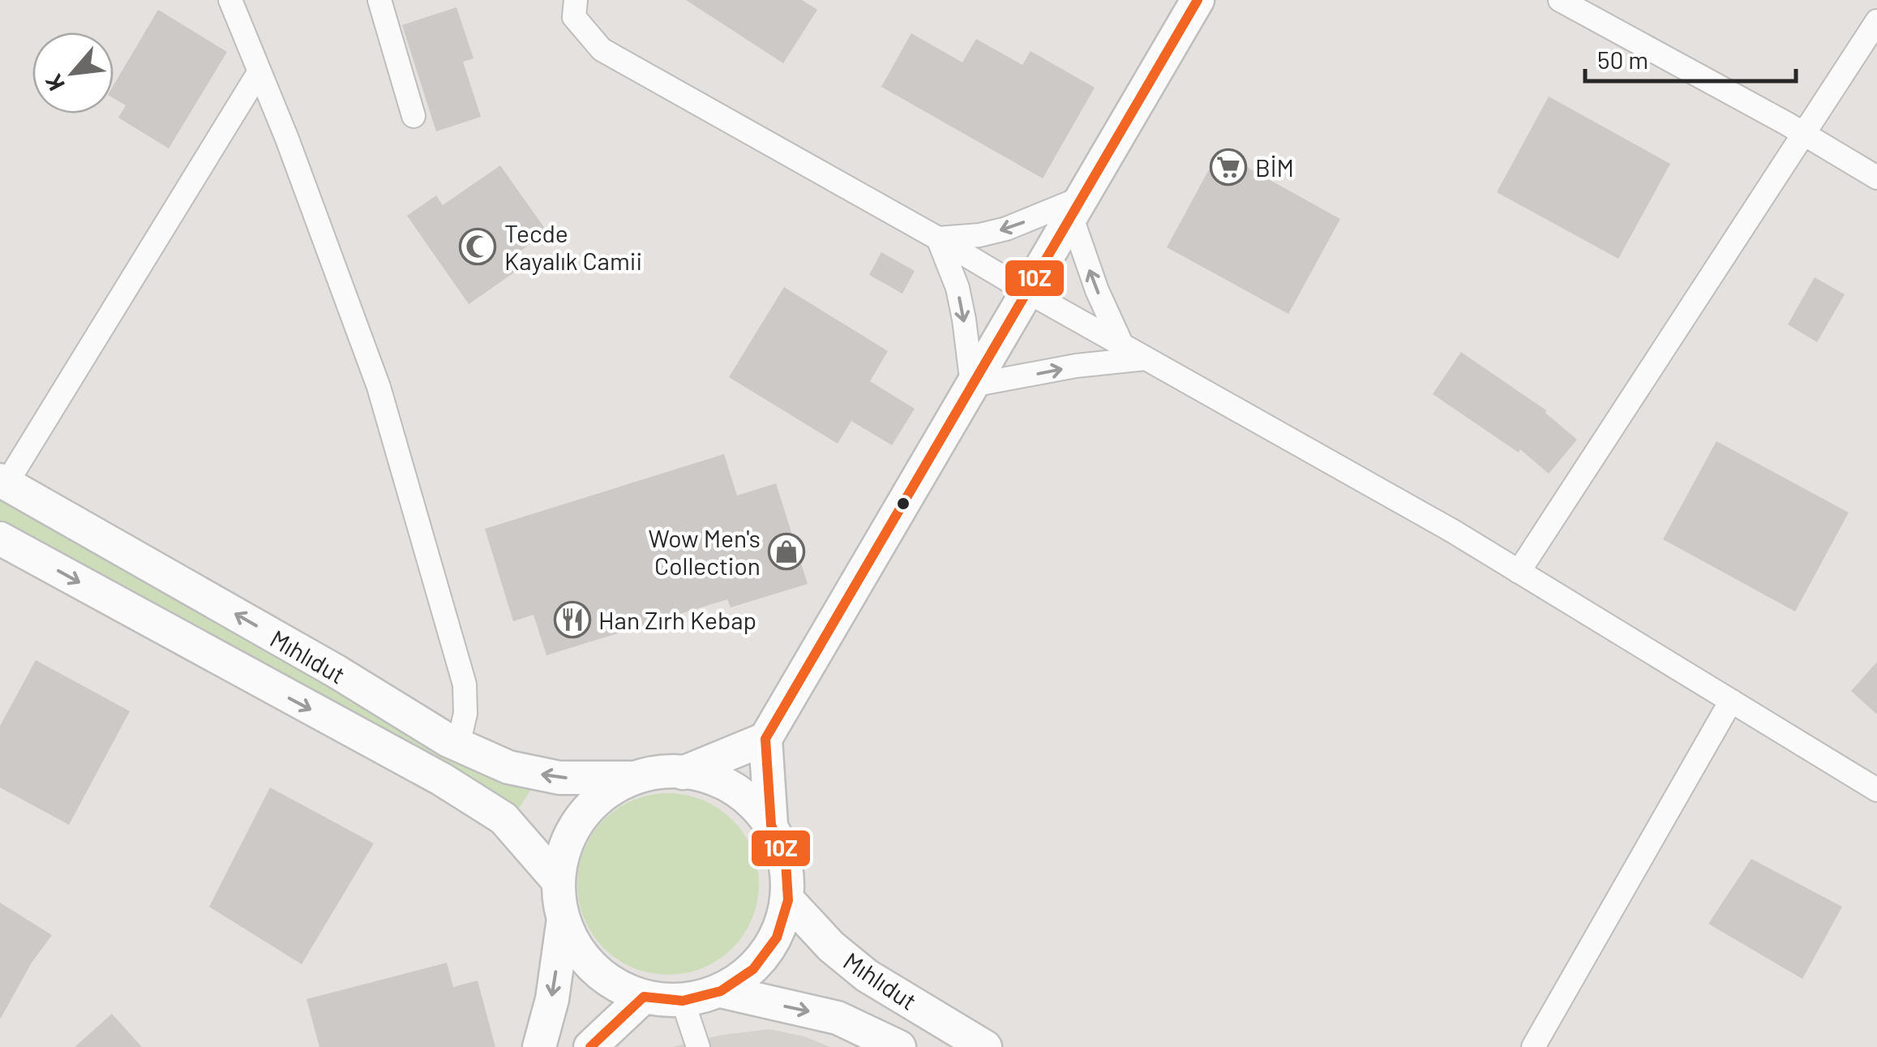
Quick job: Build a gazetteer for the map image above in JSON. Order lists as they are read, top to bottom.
{
  "streets": {
    "main road": ["Mıhlıdut"]
  },
  "places": {
    "supermarket": ["BİM"],
    "mosque": ["Tecde Kayalık Camii"],
    "shop": ["Wow Men's Collection"],
    "restaurant": ["Han Zırh Kebap"]
  },
  "lines": ["transit line 10Z"],
  "scale_bar": "50 m",
  "north": "bottom left"
}
